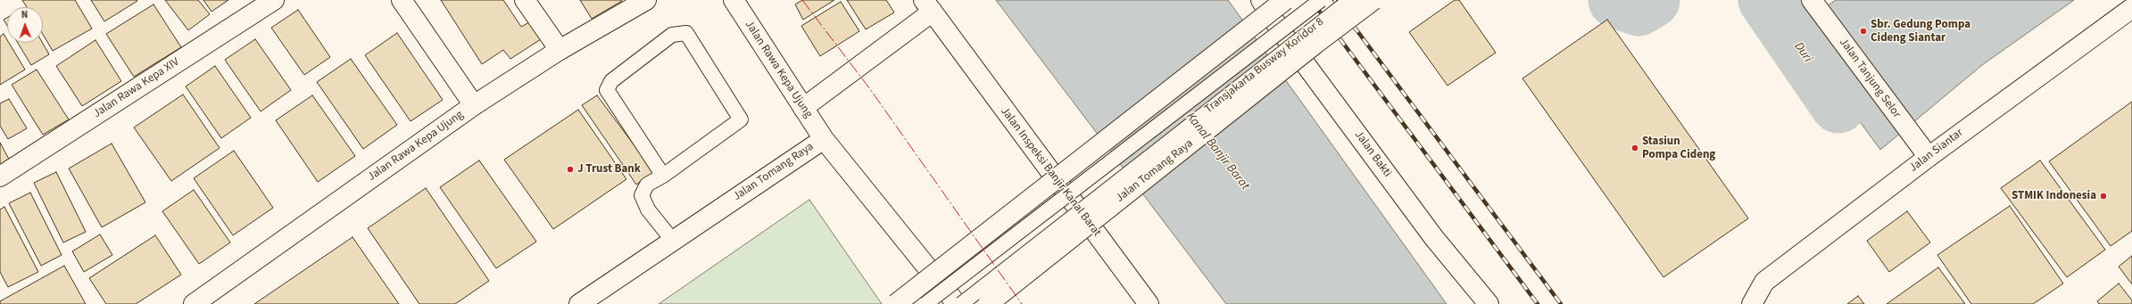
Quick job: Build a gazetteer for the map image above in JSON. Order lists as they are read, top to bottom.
{
  "streets": {
    "street": [
      "Jalan Rawa Kepa Ujung",
      "Jalan Tanjung Selor",
      "Jalan Rawa Kepa XIV",
      "Jalan Siantar",
      "Jalan Bakti",
      "Jalan Tomang Raya",
      "Jalan Inspeksi Banjir Kanal Barat"
    ],
    "lane": ["Transjakarta Busway Koridor 8"]
  },
  "crossings": [
    ["Jalan Rawa Kepa Ujung", "Jalan Tomang Raya"],
    ["Jalan Tanjung Selor", "Jalan Siantar"]
  ],
  "water": ["Duri", "Kanal Banjir Barat"],
  "places": [
    "Sbr. Gedung Pompa Cideng Siantar",
    "Stasiun Pompa Cideng",
    "J Trust Bank",
    "STMIK Indonesia"
  ],
  "north": "top"
}
